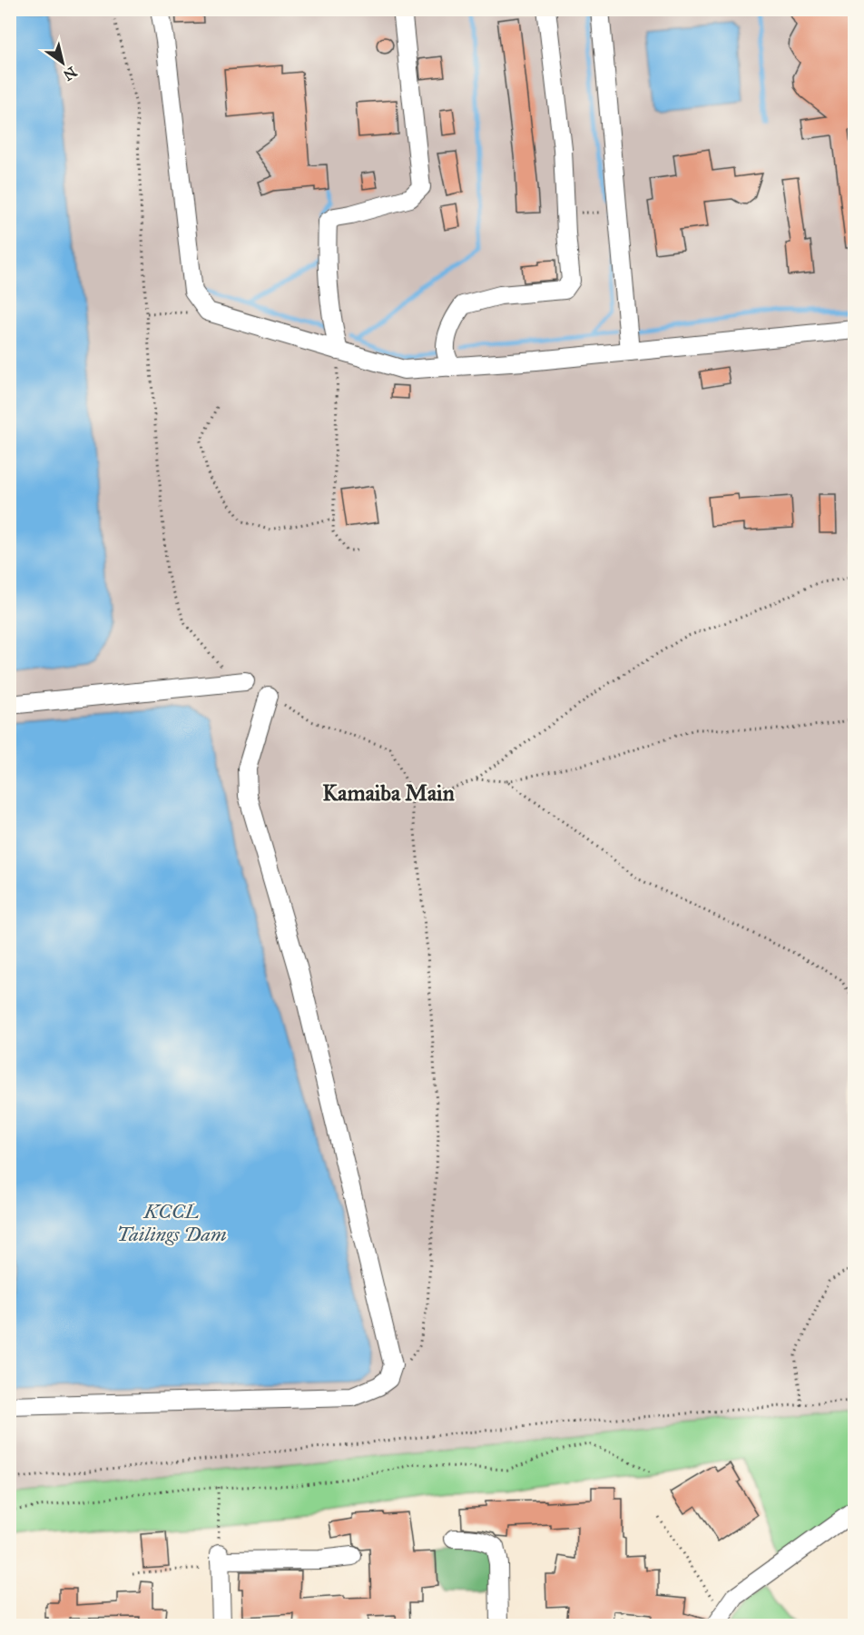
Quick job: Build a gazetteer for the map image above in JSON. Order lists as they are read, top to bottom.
{
  "districts": ["Kamaiba Main"],
  "water": ["KCCL Tailings Dam"],
  "north": "bottom right"
}
